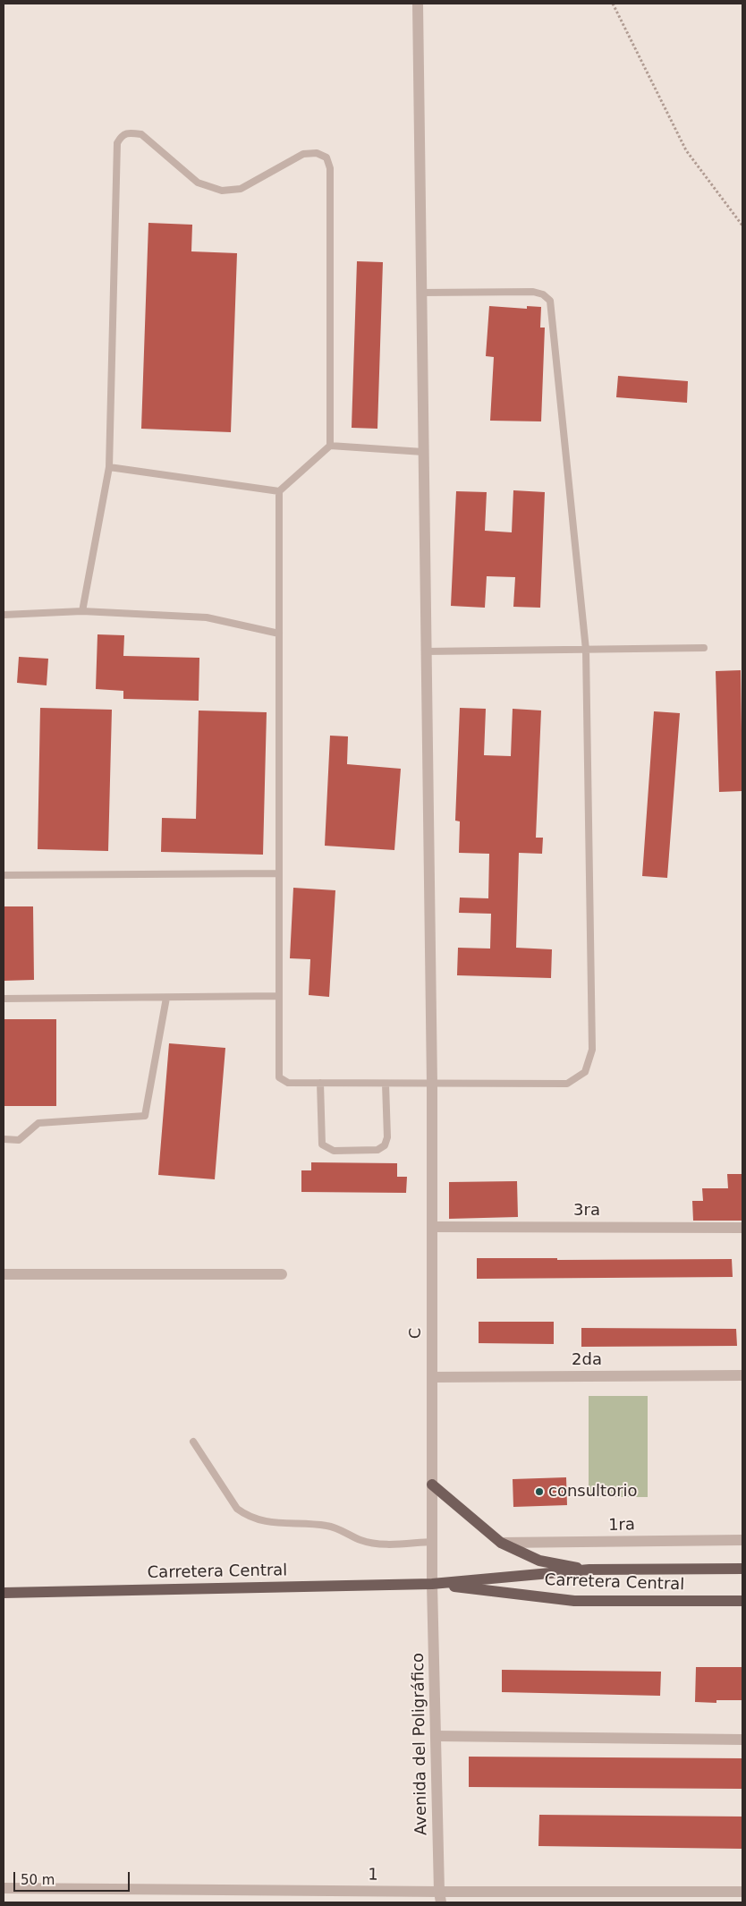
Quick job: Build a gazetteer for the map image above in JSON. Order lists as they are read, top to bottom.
{
  "streets": {
    "main road": ["Carretera Central"],
    "street": [
      "3ra",
      "C",
      "2da",
      "1ra",
      "Avenida del Poligráfico",
      "1"
    ]
  },
  "crossings": [
    ["3ra", "C"],
    ["C", "2da"],
    ["C", "Carretera Central"],
    ["C", "Avenida del Poligráfico"],
    ["Carretera Central", "Avenida del Poligráfico"],
    ["Avenida del Poligráfico", "1"]
  ],
  "places": ["consultorio"],
  "scale_bar": "50 m"
}
